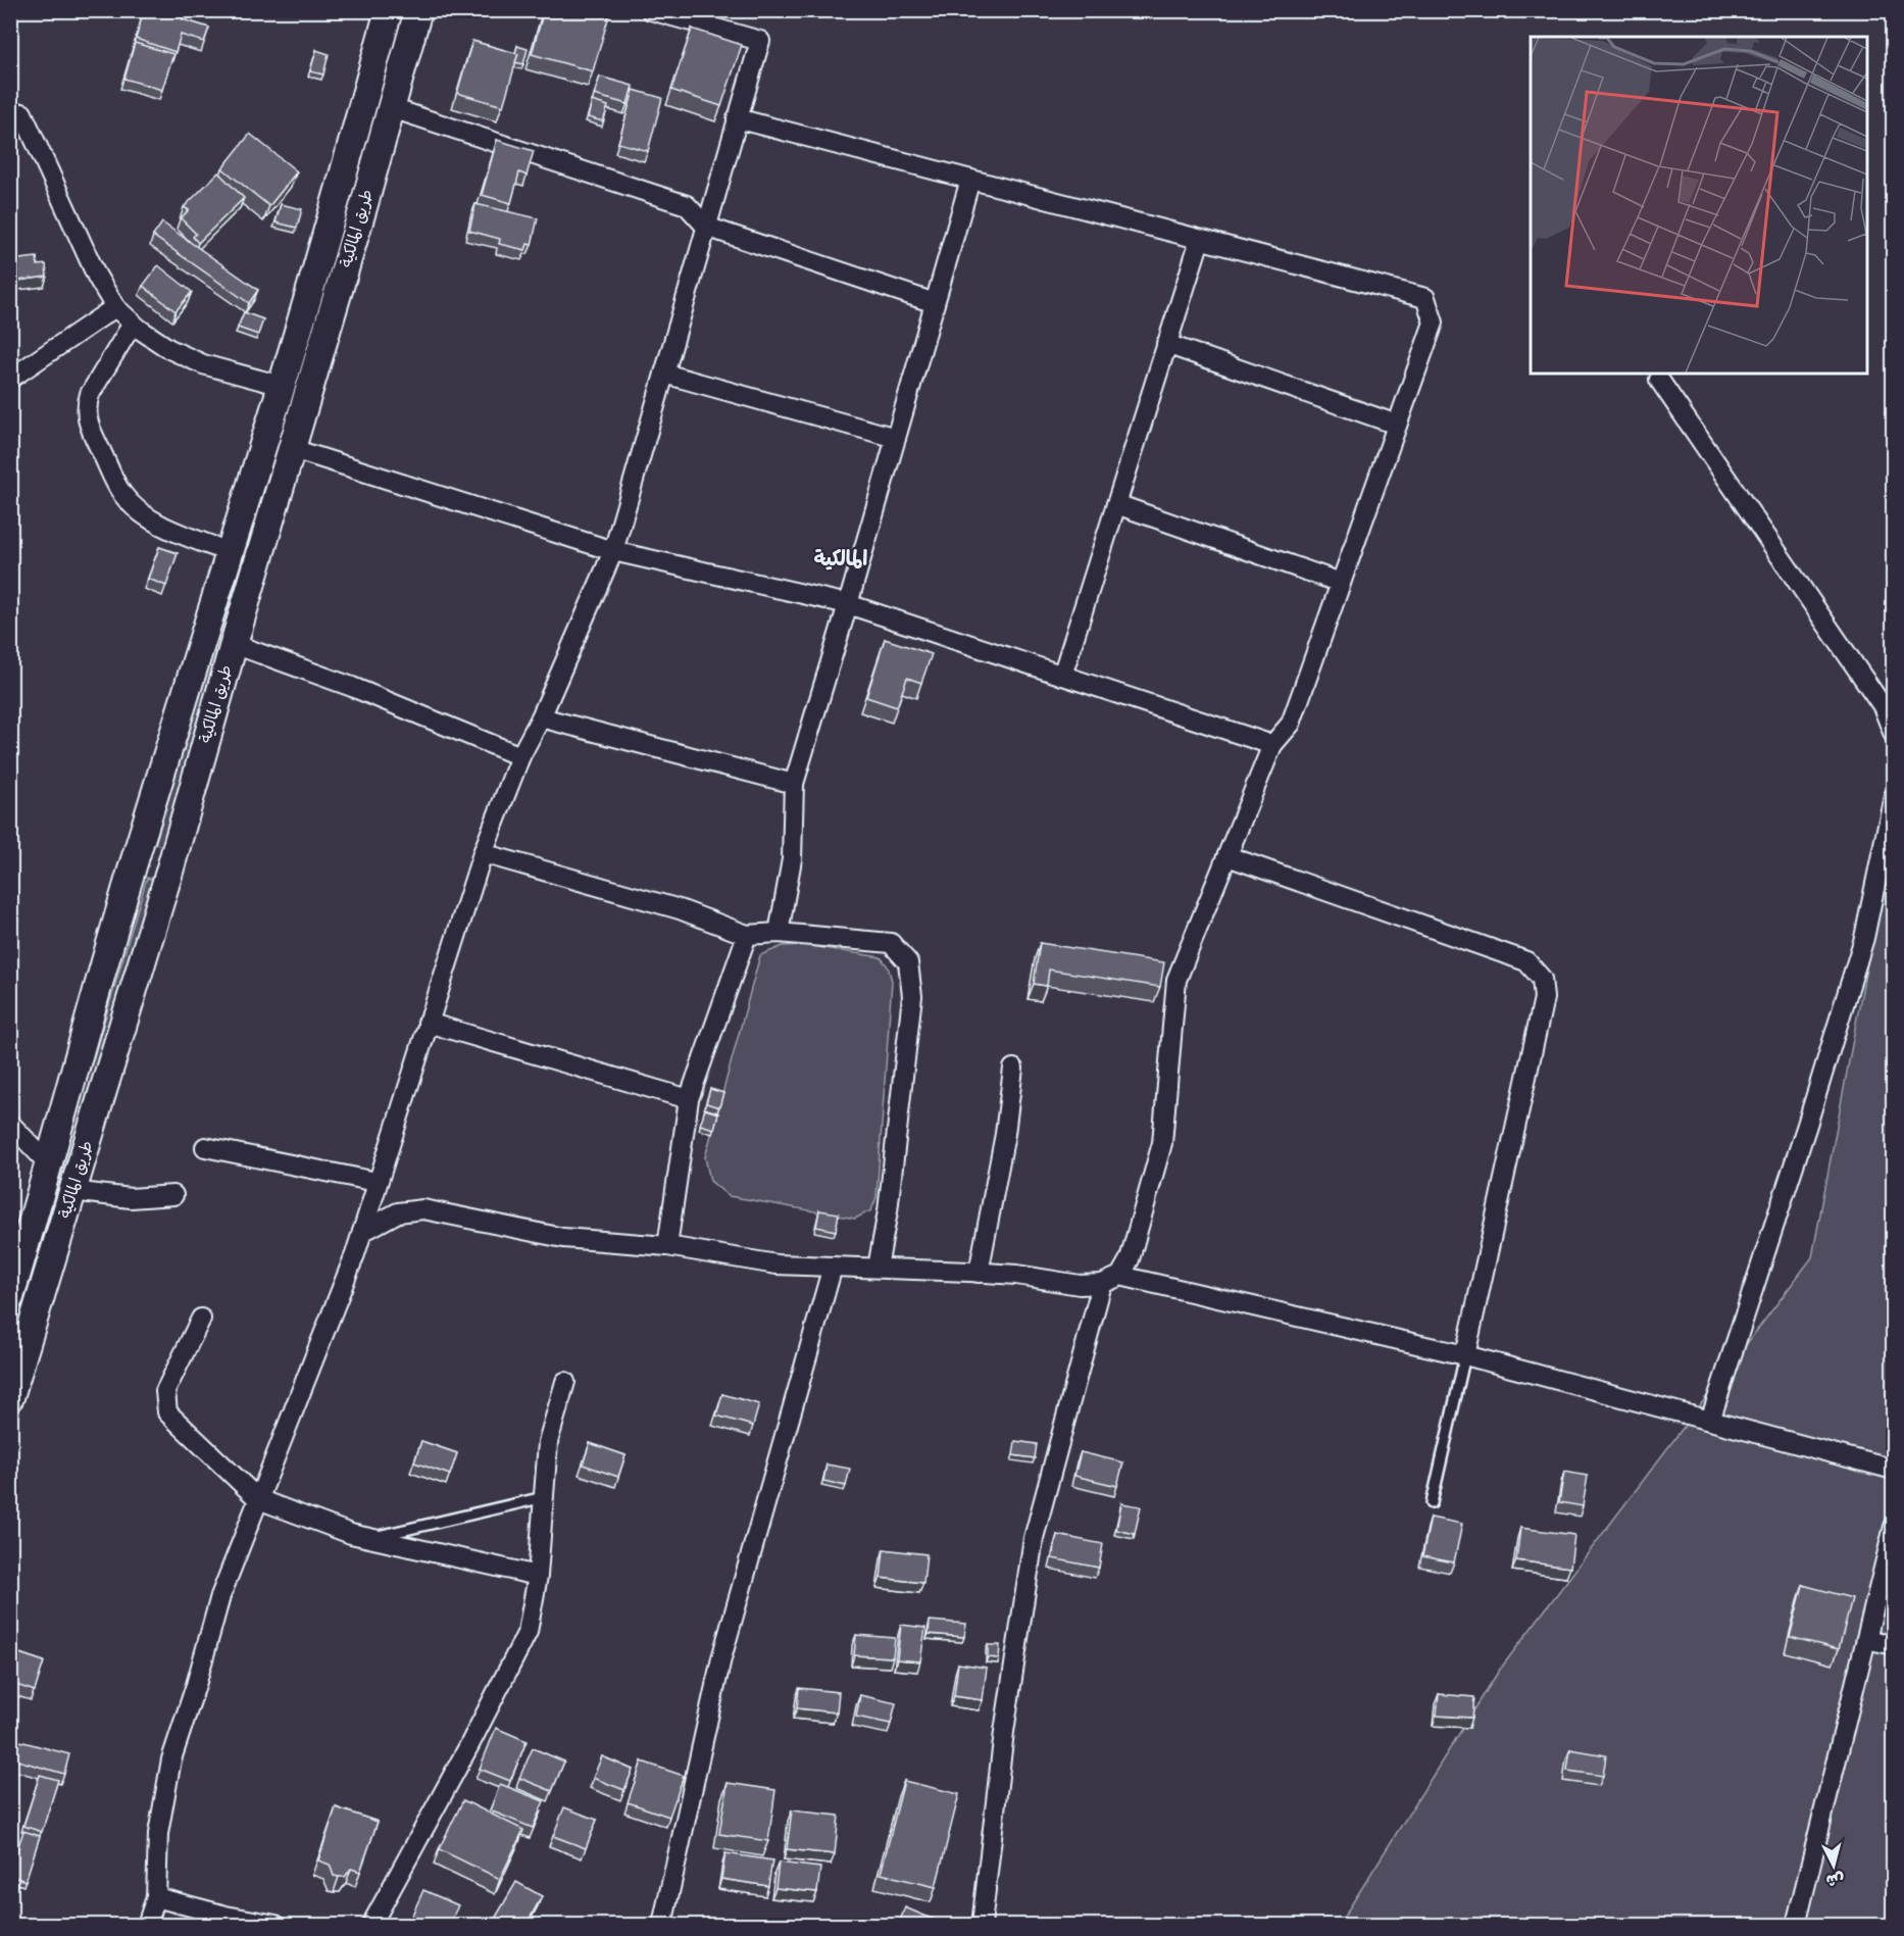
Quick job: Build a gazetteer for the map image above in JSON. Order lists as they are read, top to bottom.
{
  "streets": {
    "main road": ["طريق المالكية"]
  },
  "districts": ["المالكية"],
  "north": "bottom"
}
